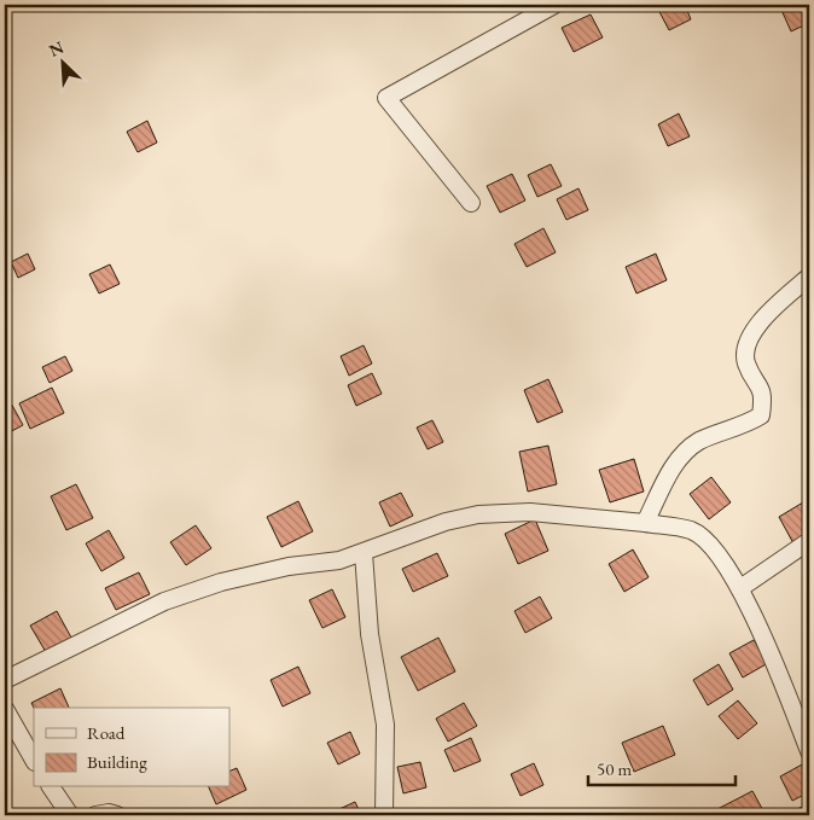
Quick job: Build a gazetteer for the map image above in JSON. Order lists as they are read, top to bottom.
{
  "legend": ["Road", "Building"],
  "scale_bar": "50 m",
  "north": "top left"
}
